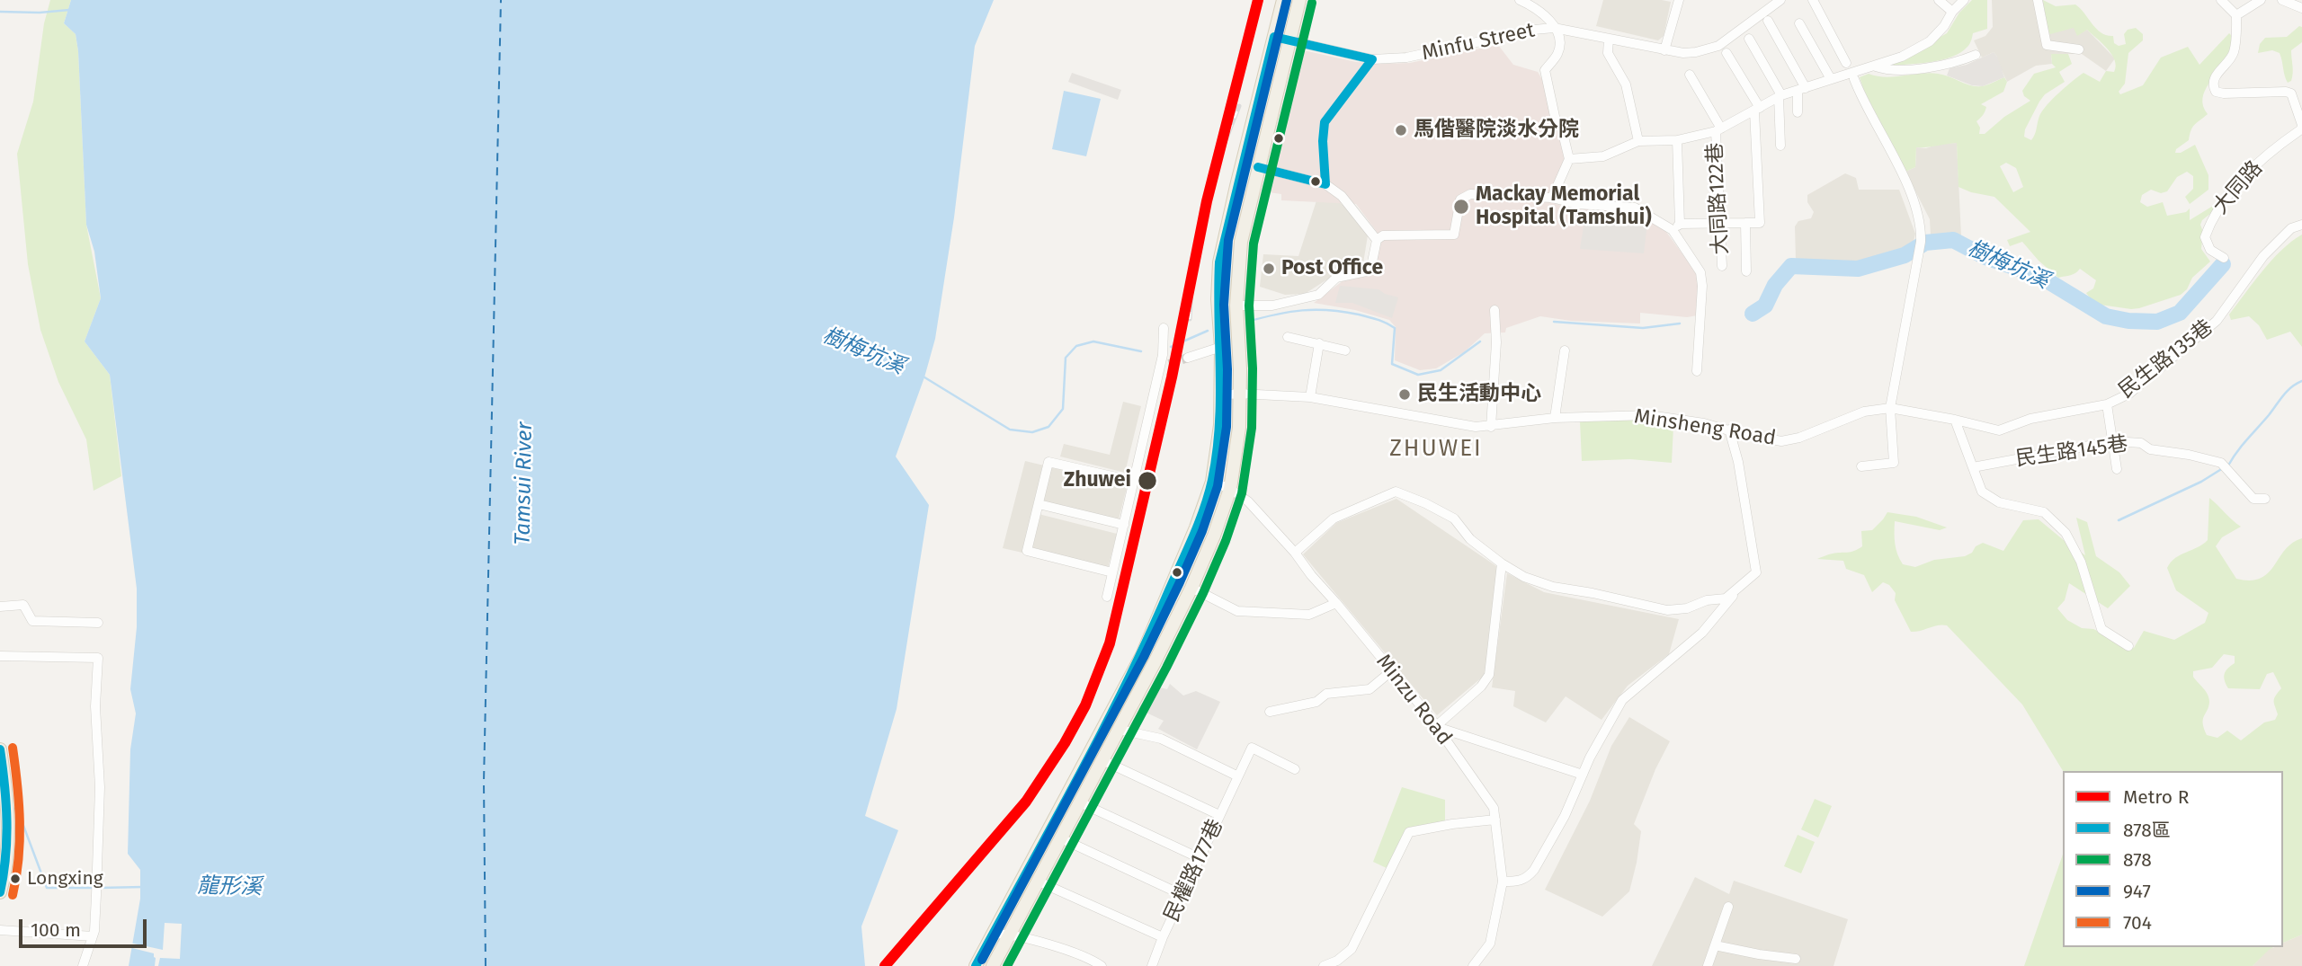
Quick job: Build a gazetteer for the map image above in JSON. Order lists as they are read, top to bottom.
{
  "streets": {
    "street": [
      "Minfu Street",
      "大同路",
      "大同路122巷",
      "民生路135巷",
      "Minsheng Road",
      "民生路145巷",
      "Minzu Road",
      "民權路177巷"
    ]
  },
  "crossings": [
    ["民生路135巷", "Minsheng Road"]
  ],
  "districts": ["ZHUWEI"],
  "water": ["樹梅坑溪", "Tamsui River", "龍形溪"],
  "places": [
    "馬偕醫院淡水分院",
    "Mackay Memorial Hospital (Tamshui)",
    "Post Office",
    "民生活動中心",
    "Zhuwei",
    "Longxing"
  ],
  "lines": [
    "metro line R",
    "transit line 947",
    "transit line 878",
    "transit line 878區",
    "transit line 704"
  ],
  "legend": [
    "Metro R",
    "878區",
    "878",
    "947",
    "704"
  ],
  "scale_bar": "100 m"
}
